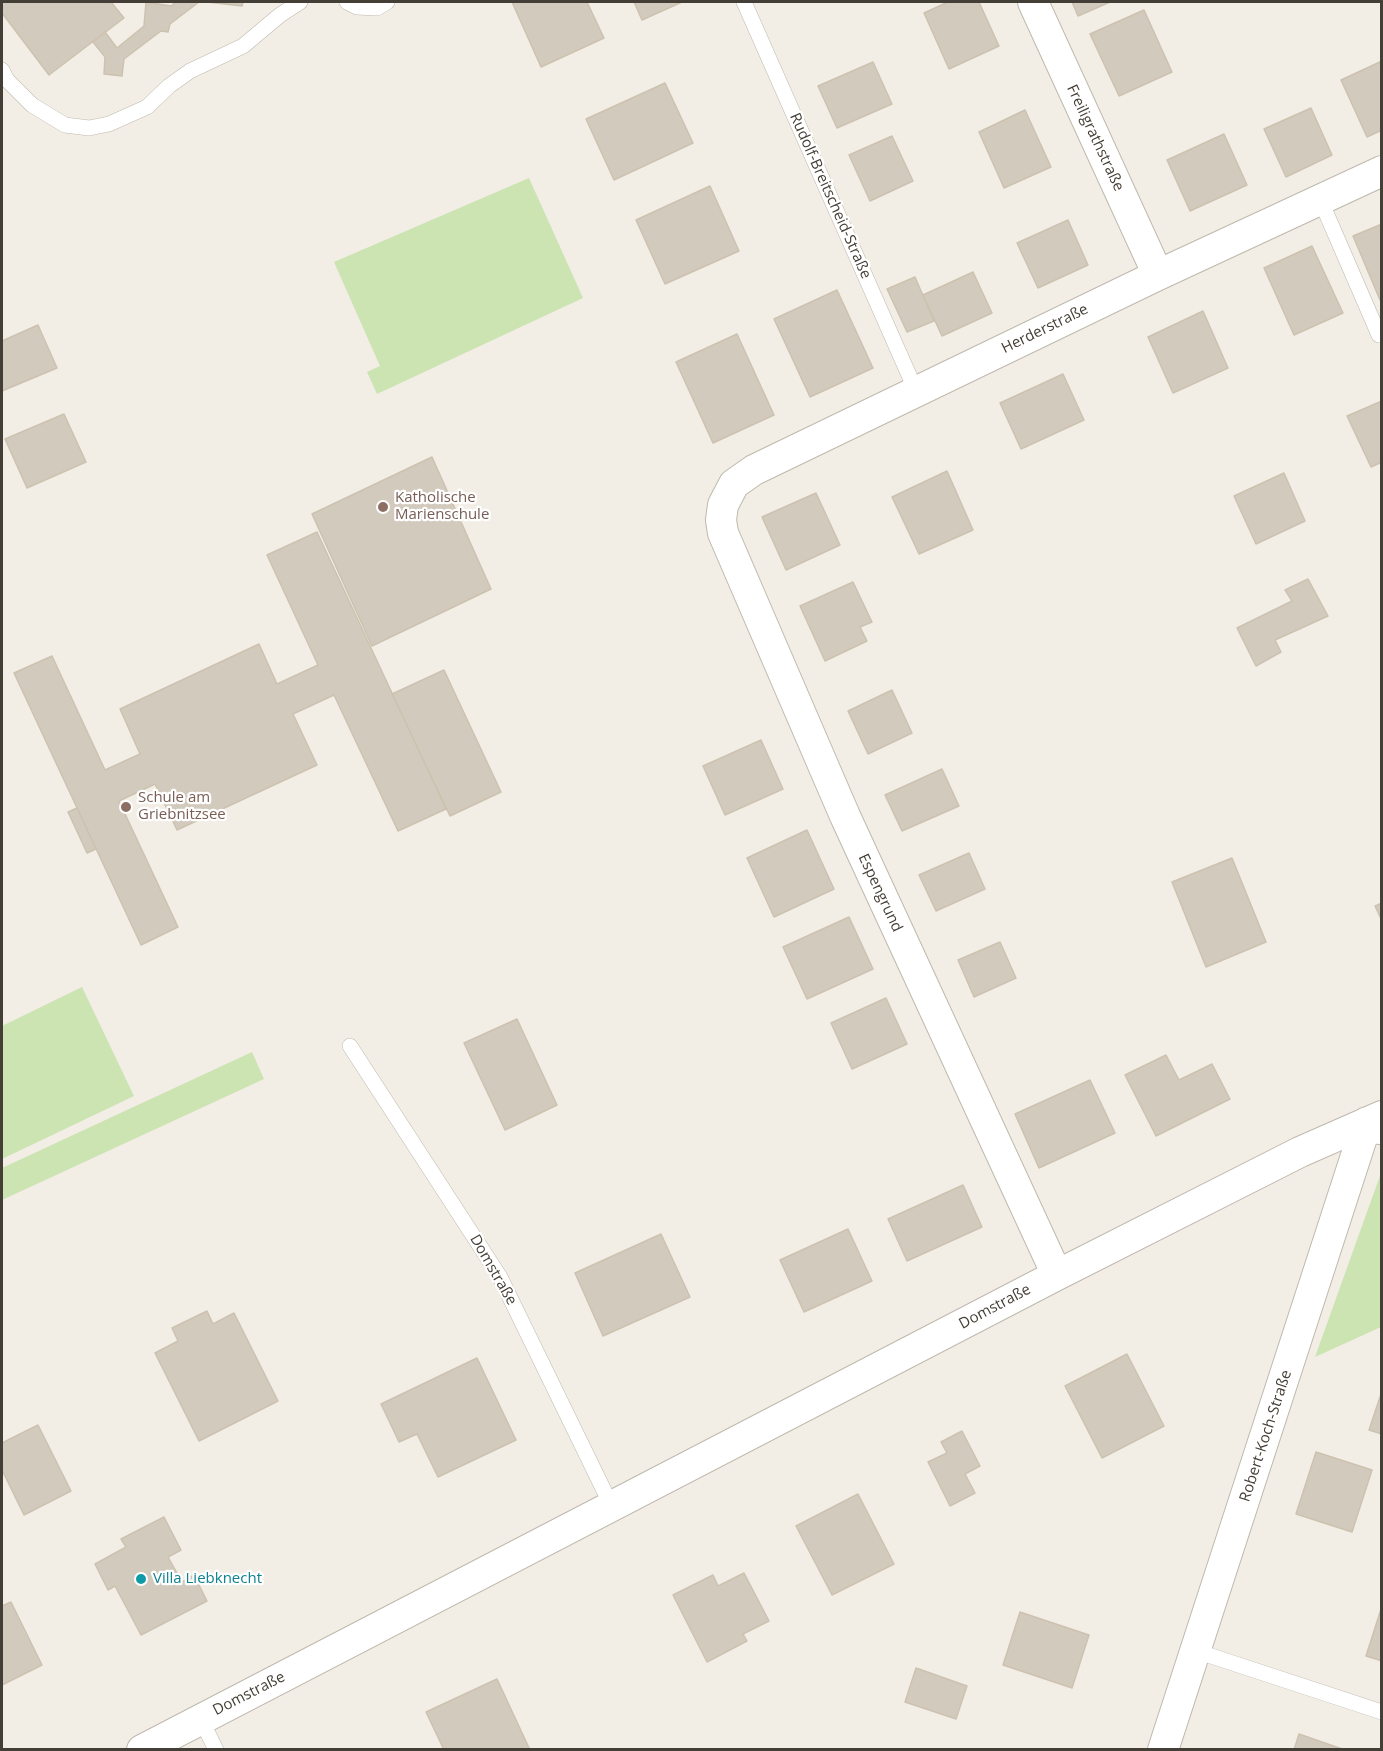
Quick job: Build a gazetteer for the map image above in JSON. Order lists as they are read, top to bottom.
{
  "streets": {
    "street": [
      "Freiligrathstraße",
      "Herderstraße",
      "Espengrund",
      "Domstraße",
      "Robert-Koch-Straße"
    ],
    "lane": ["Rudolf-Breitscheid-Straße"]
  },
  "crossings": [
    ["Freiligrathstraße", "Herderstraße"],
    ["Rudolf-Breitscheid-Straße", "Herderstraße"],
    ["Herderstraße", "Espengrund"],
    ["Espengrund", "Domstraße"],
    ["Domstraße", "Robert-Koch-Straße"]
  ],
  "places": ["Katholische Marienschule", "Schule am Griebnitzsee", "Villa Liebknecht"]
}
